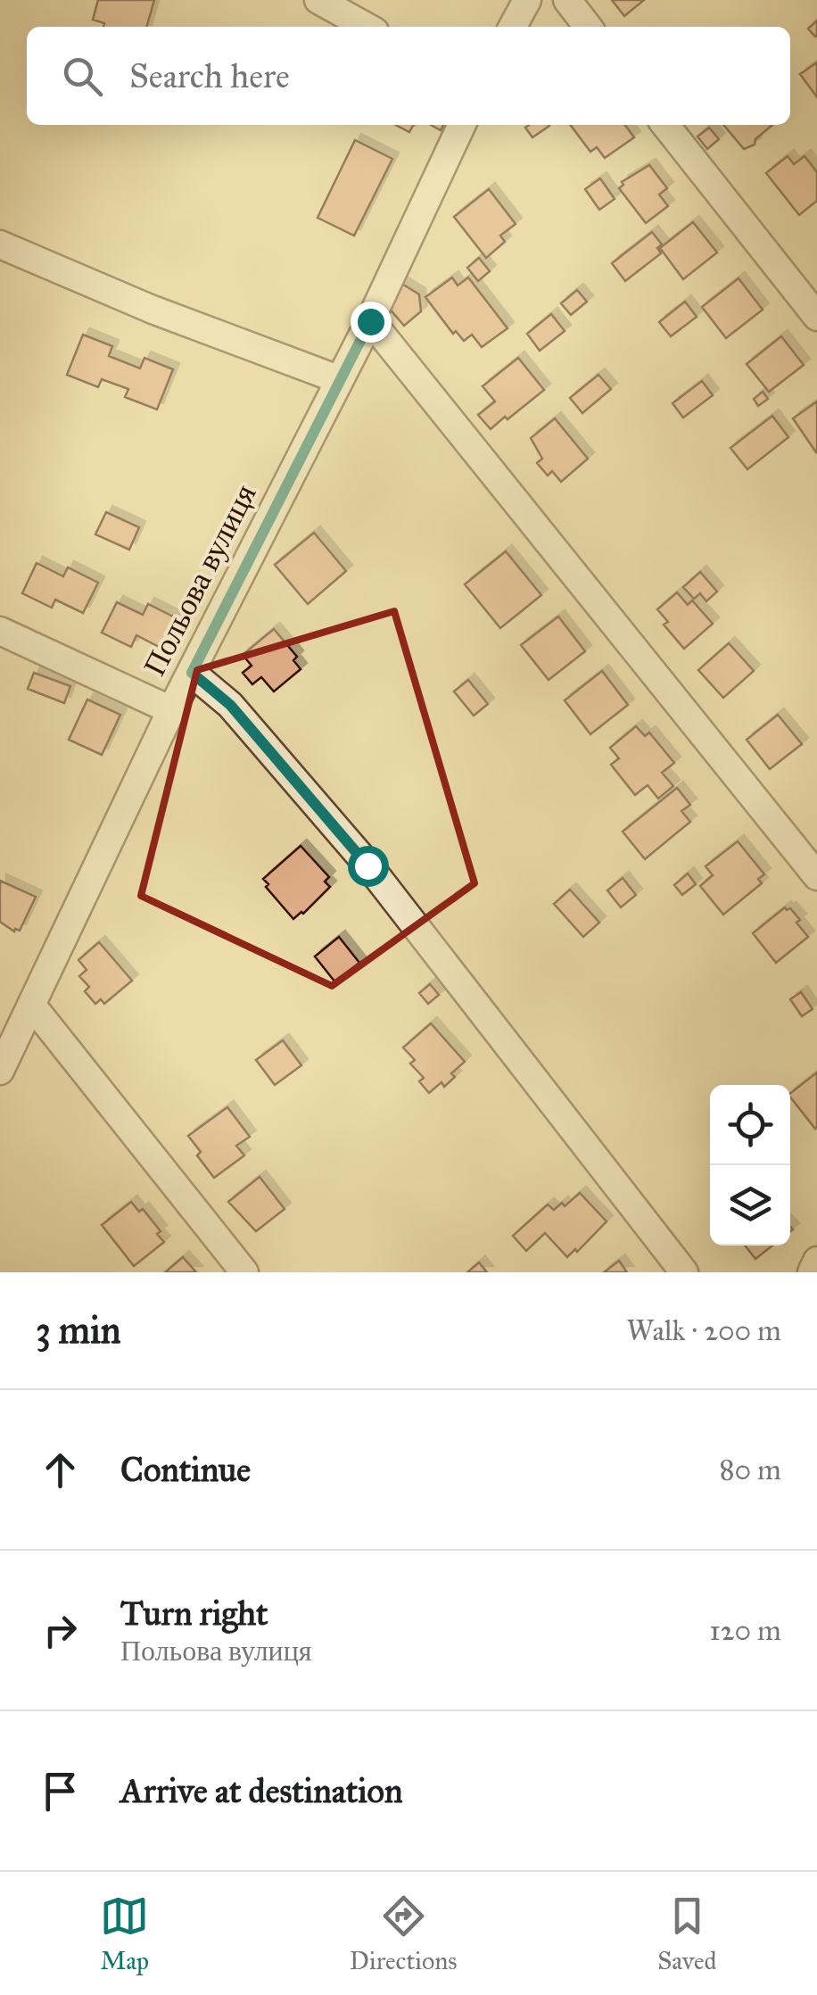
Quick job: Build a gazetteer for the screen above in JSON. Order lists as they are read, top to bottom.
{
  "streets": {
    "street": ["Польова вулиця"]
  },
  "page": {
    "search": "Search here",
    "heading": ["3 min", "Walk · 200 m"],
    "list": [
      ["Continue", "80 m"],
      ["Turn right", "Польова вулиця", "120 m"],
      "Arrive at destination"
    ],
    "nav": ["Map", "Directions", "Saved"]
  }
}
